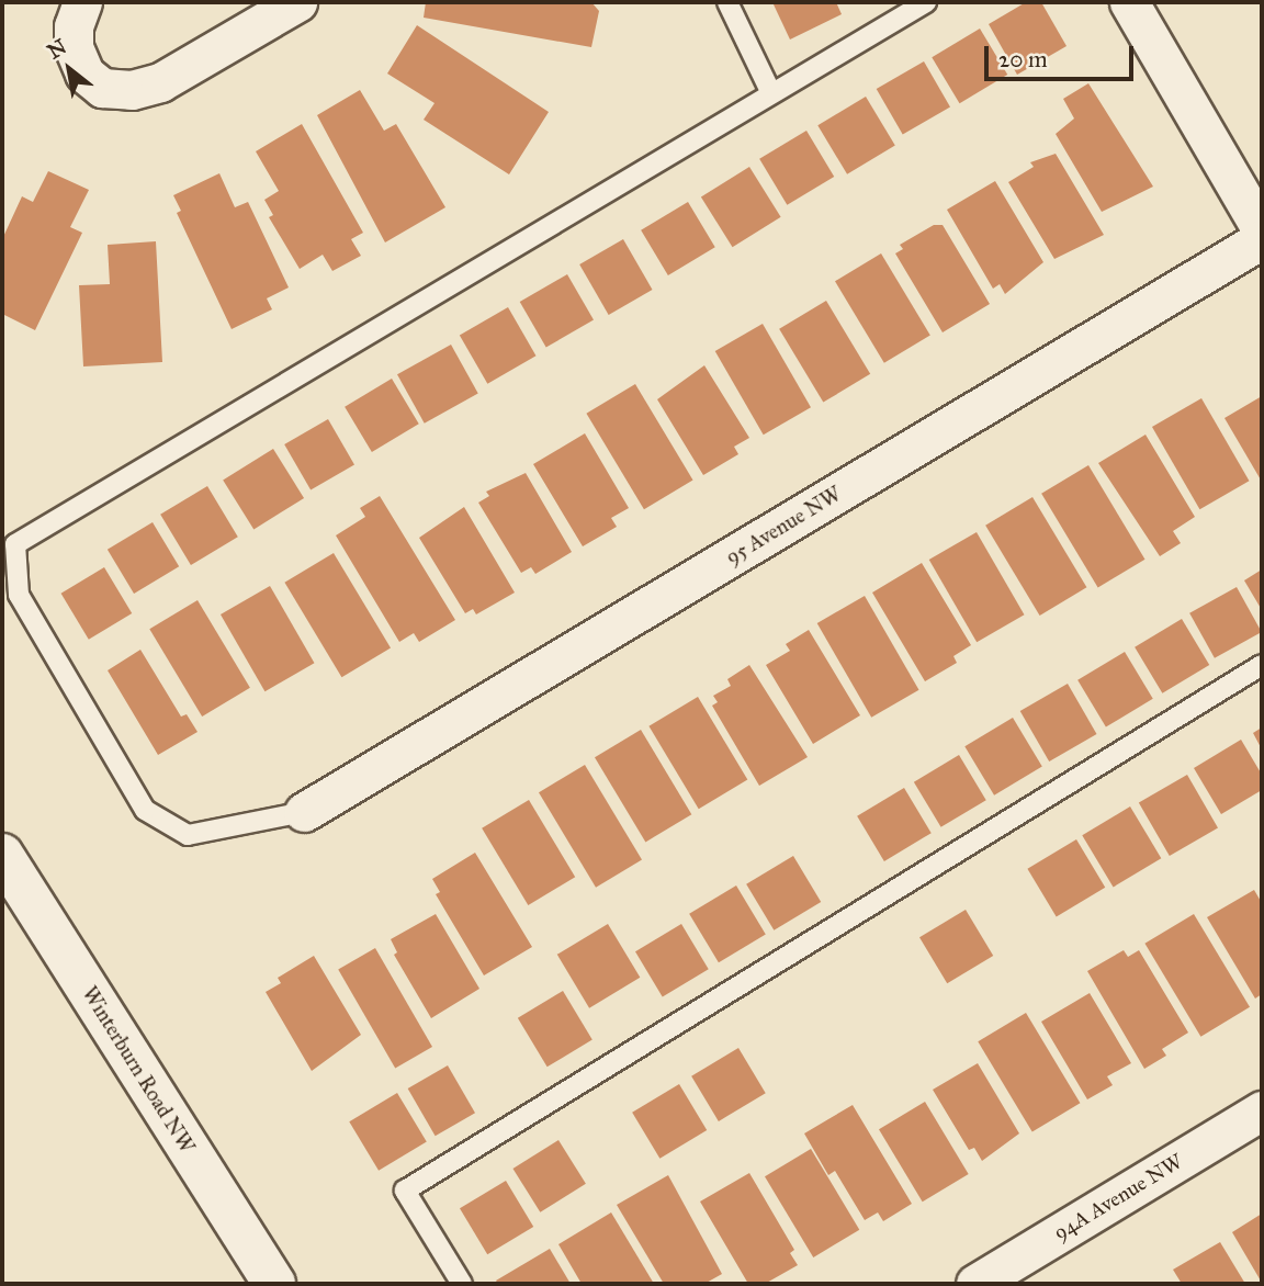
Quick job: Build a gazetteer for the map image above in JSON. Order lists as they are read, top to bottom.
{
  "streets": {
    "main road": ["Winterburn Road NW"],
    "street": ["95 Avenue NW", "94A Avenue NW"]
  },
  "scale_bar": "20 m",
  "north": "top left"
}
